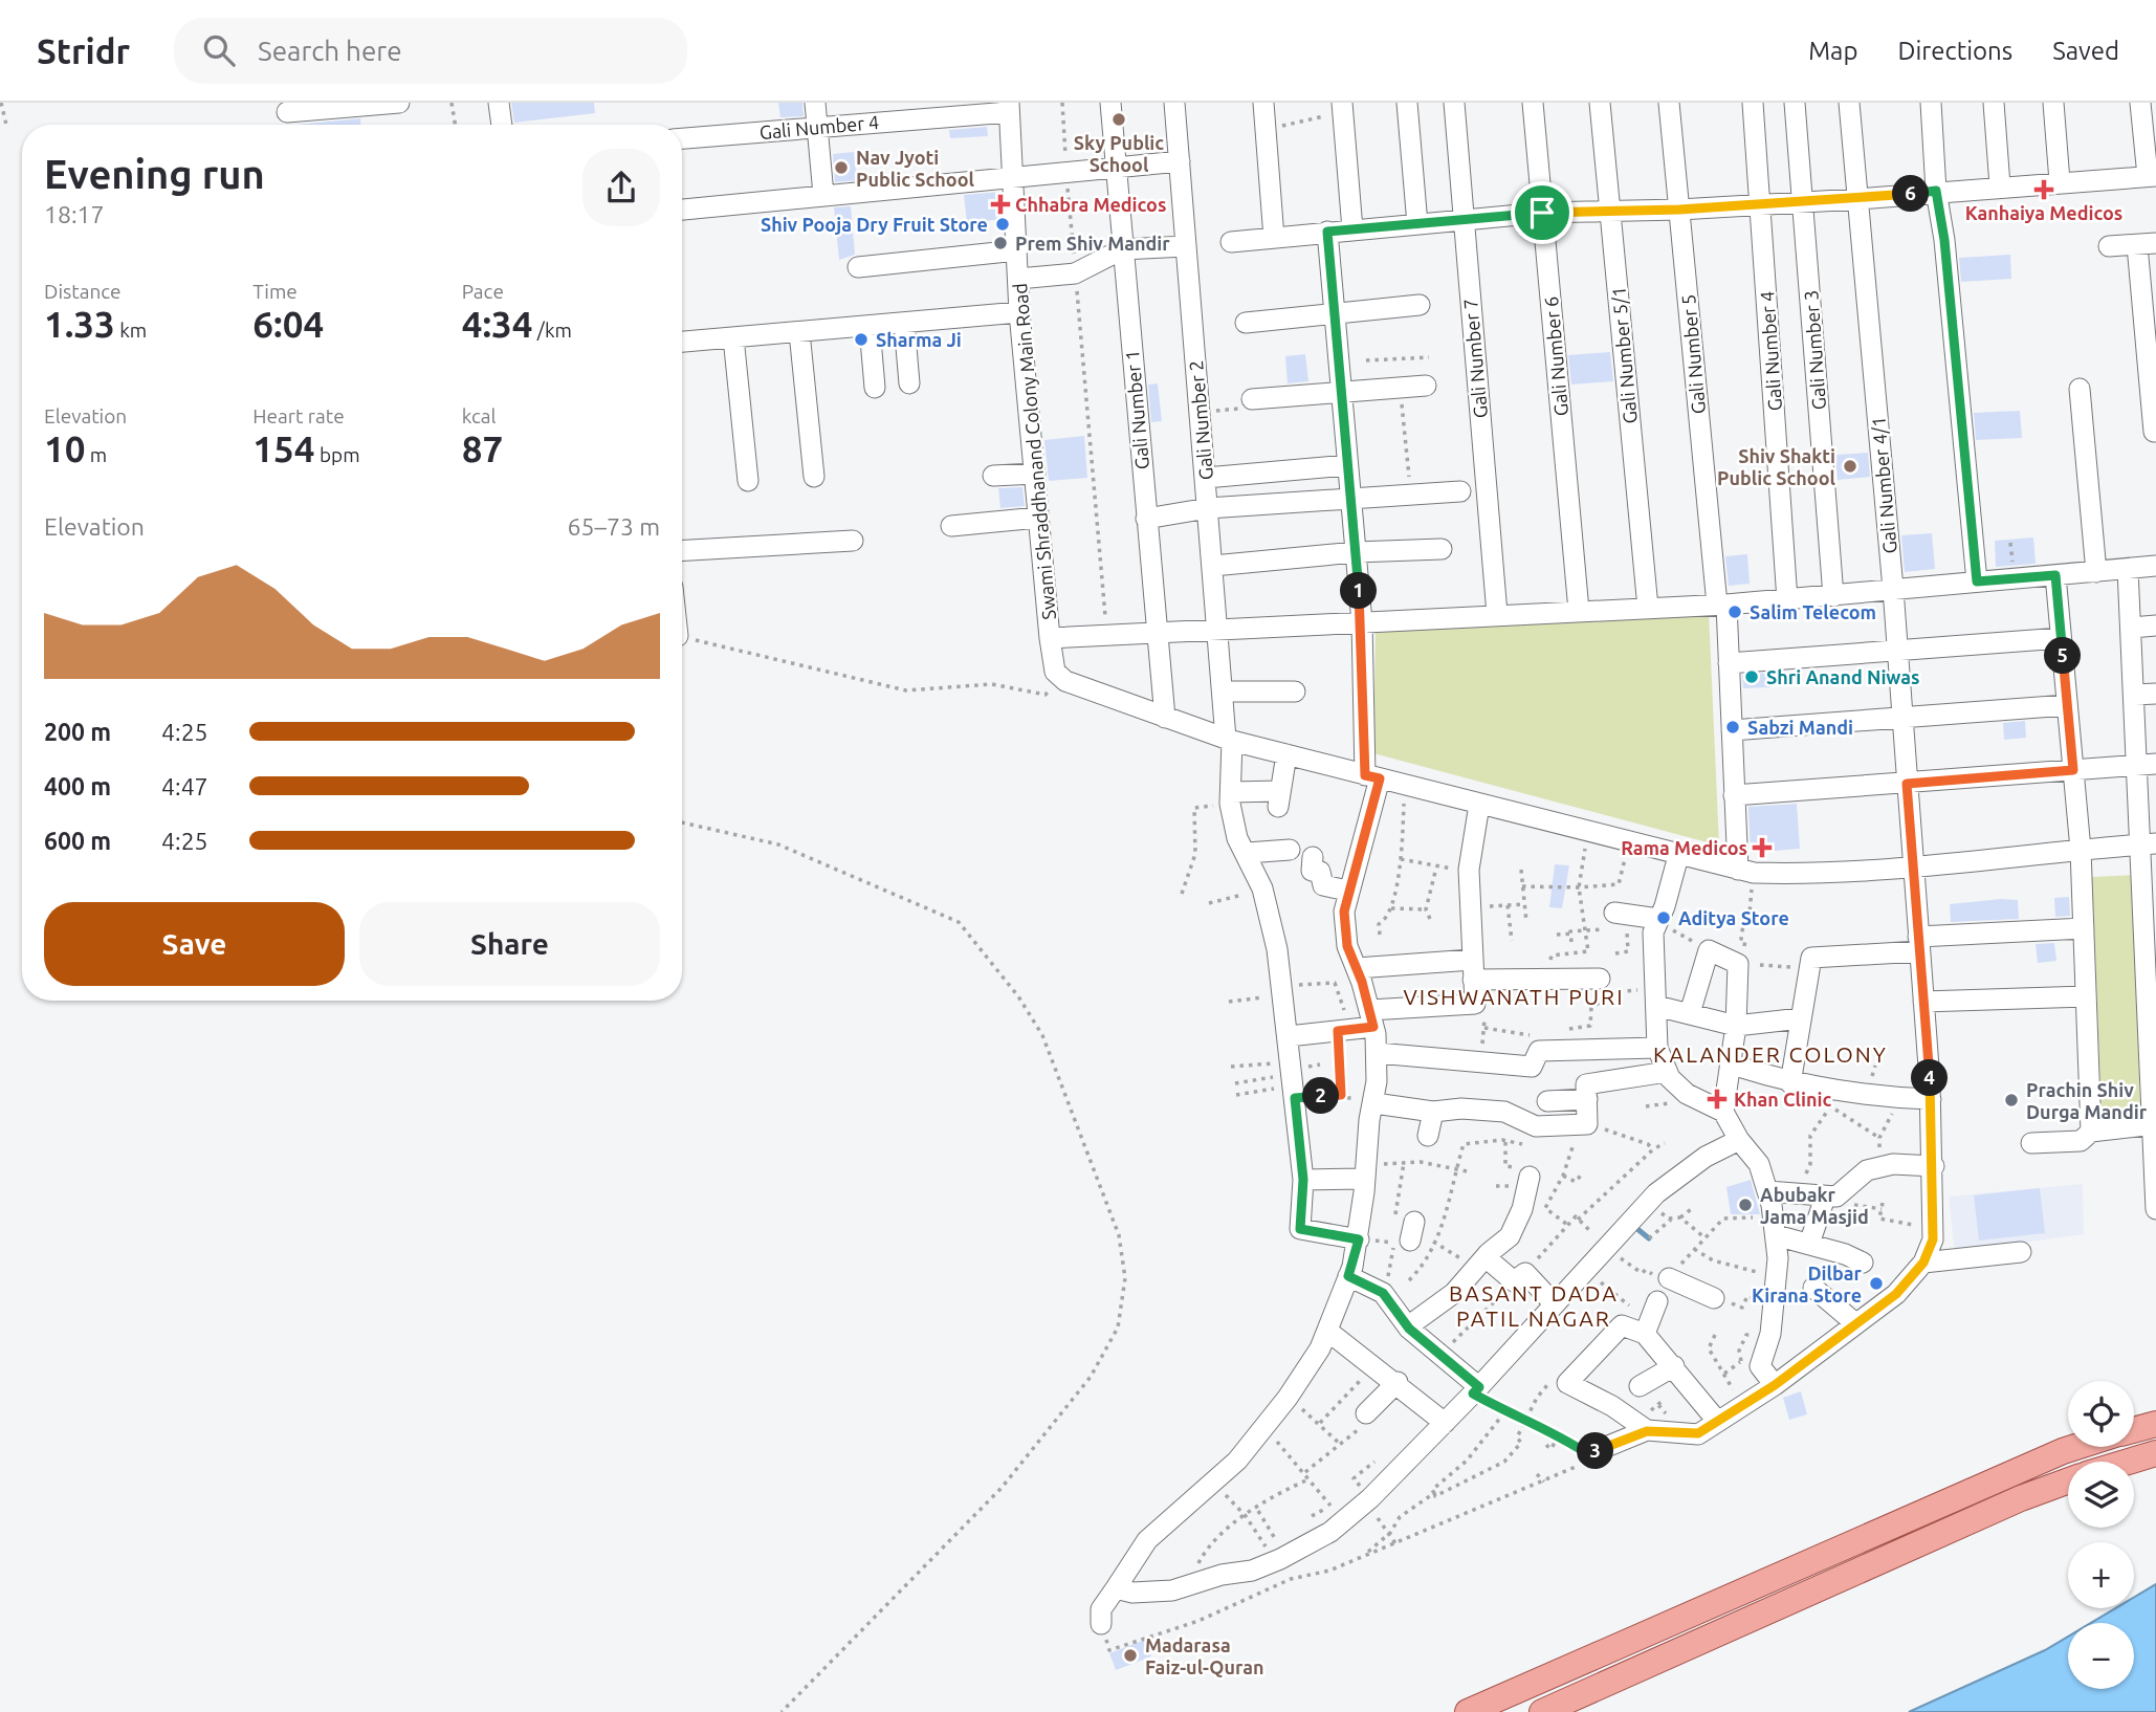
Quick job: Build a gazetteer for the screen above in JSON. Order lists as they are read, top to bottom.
{
  "streets": {
    "street": [
      "Gali Number 4",
      "Gali Number 3",
      "Gali Number 5",
      "Gali Number 5/1",
      "Gali Number 6",
      "Gali Number 7",
      "Gali Number 1",
      "Gali Number 2",
      "Swami Shraddhanand Colony Main Road",
      "Gali Number 4/1"
    ]
  },
  "crossings": [
    ["Gali Number 4", "Swami Shraddhanand Colony Main Road"]
  ],
  "districts": ["VISHWANATH PURI", "KALANDER COLONY", "BASANT DADA PATIL NAGAR"],
  "places": {
    "other": [
      "Sky Public School",
      "Nav Jyoti Public School",
      "Shiv Pooja Dry Fruit Store",
      "Prem Shiv Mandir",
      "Sharma Ji",
      "Shiv Shakti Public School",
      "Salim Telecom",
      "Shri Anand Niwas",
      "Sabzi Mandi",
      "Aditya Store",
      "Prachin Shiv Durga Mandir",
      "Abubakr Jama Masjid",
      "Dilbar Kirana Store",
      "Madarasa Faiz-ul-Quran"
    ],
    "health": [
      "Kanhaiya Medicos",
      "Chhabra Medicos",
      "Rama Medicos",
      "Khan Clinic"
    ]
  },
  "page": {
    "header": "Stridr",
    "search": "Search here",
    "nav": ["Map", "Directions", "Saved"],
    "heading": ["Evening run", "18:17"],
    "pins": [
      "6",
      "1",
      "5",
      "4",
      "2",
      "3"
    ],
    "stats": [
      ["Distance", "1.33 km"],
      ["Time", "6:04"],
      ["Pace", "4:34 /km"],
      ["Elevation", "10 m"],
      ["Heart rate", "154 bpm"],
      ["kcal", "87"]
    ],
    "chart": ["Elevation", "65–73 m"],
    "list": [
      {
        "name": "200 m",
        "note": "4:25"
      },
      {
        "name": "400 m",
        "note": "4:47"
      },
      {
        "name": "600 m",
        "note": "4:25"
      }
    ],
    "buttons": ["Save", "Share"],
    "map_buttons": ["+", "−"]
  }
}
